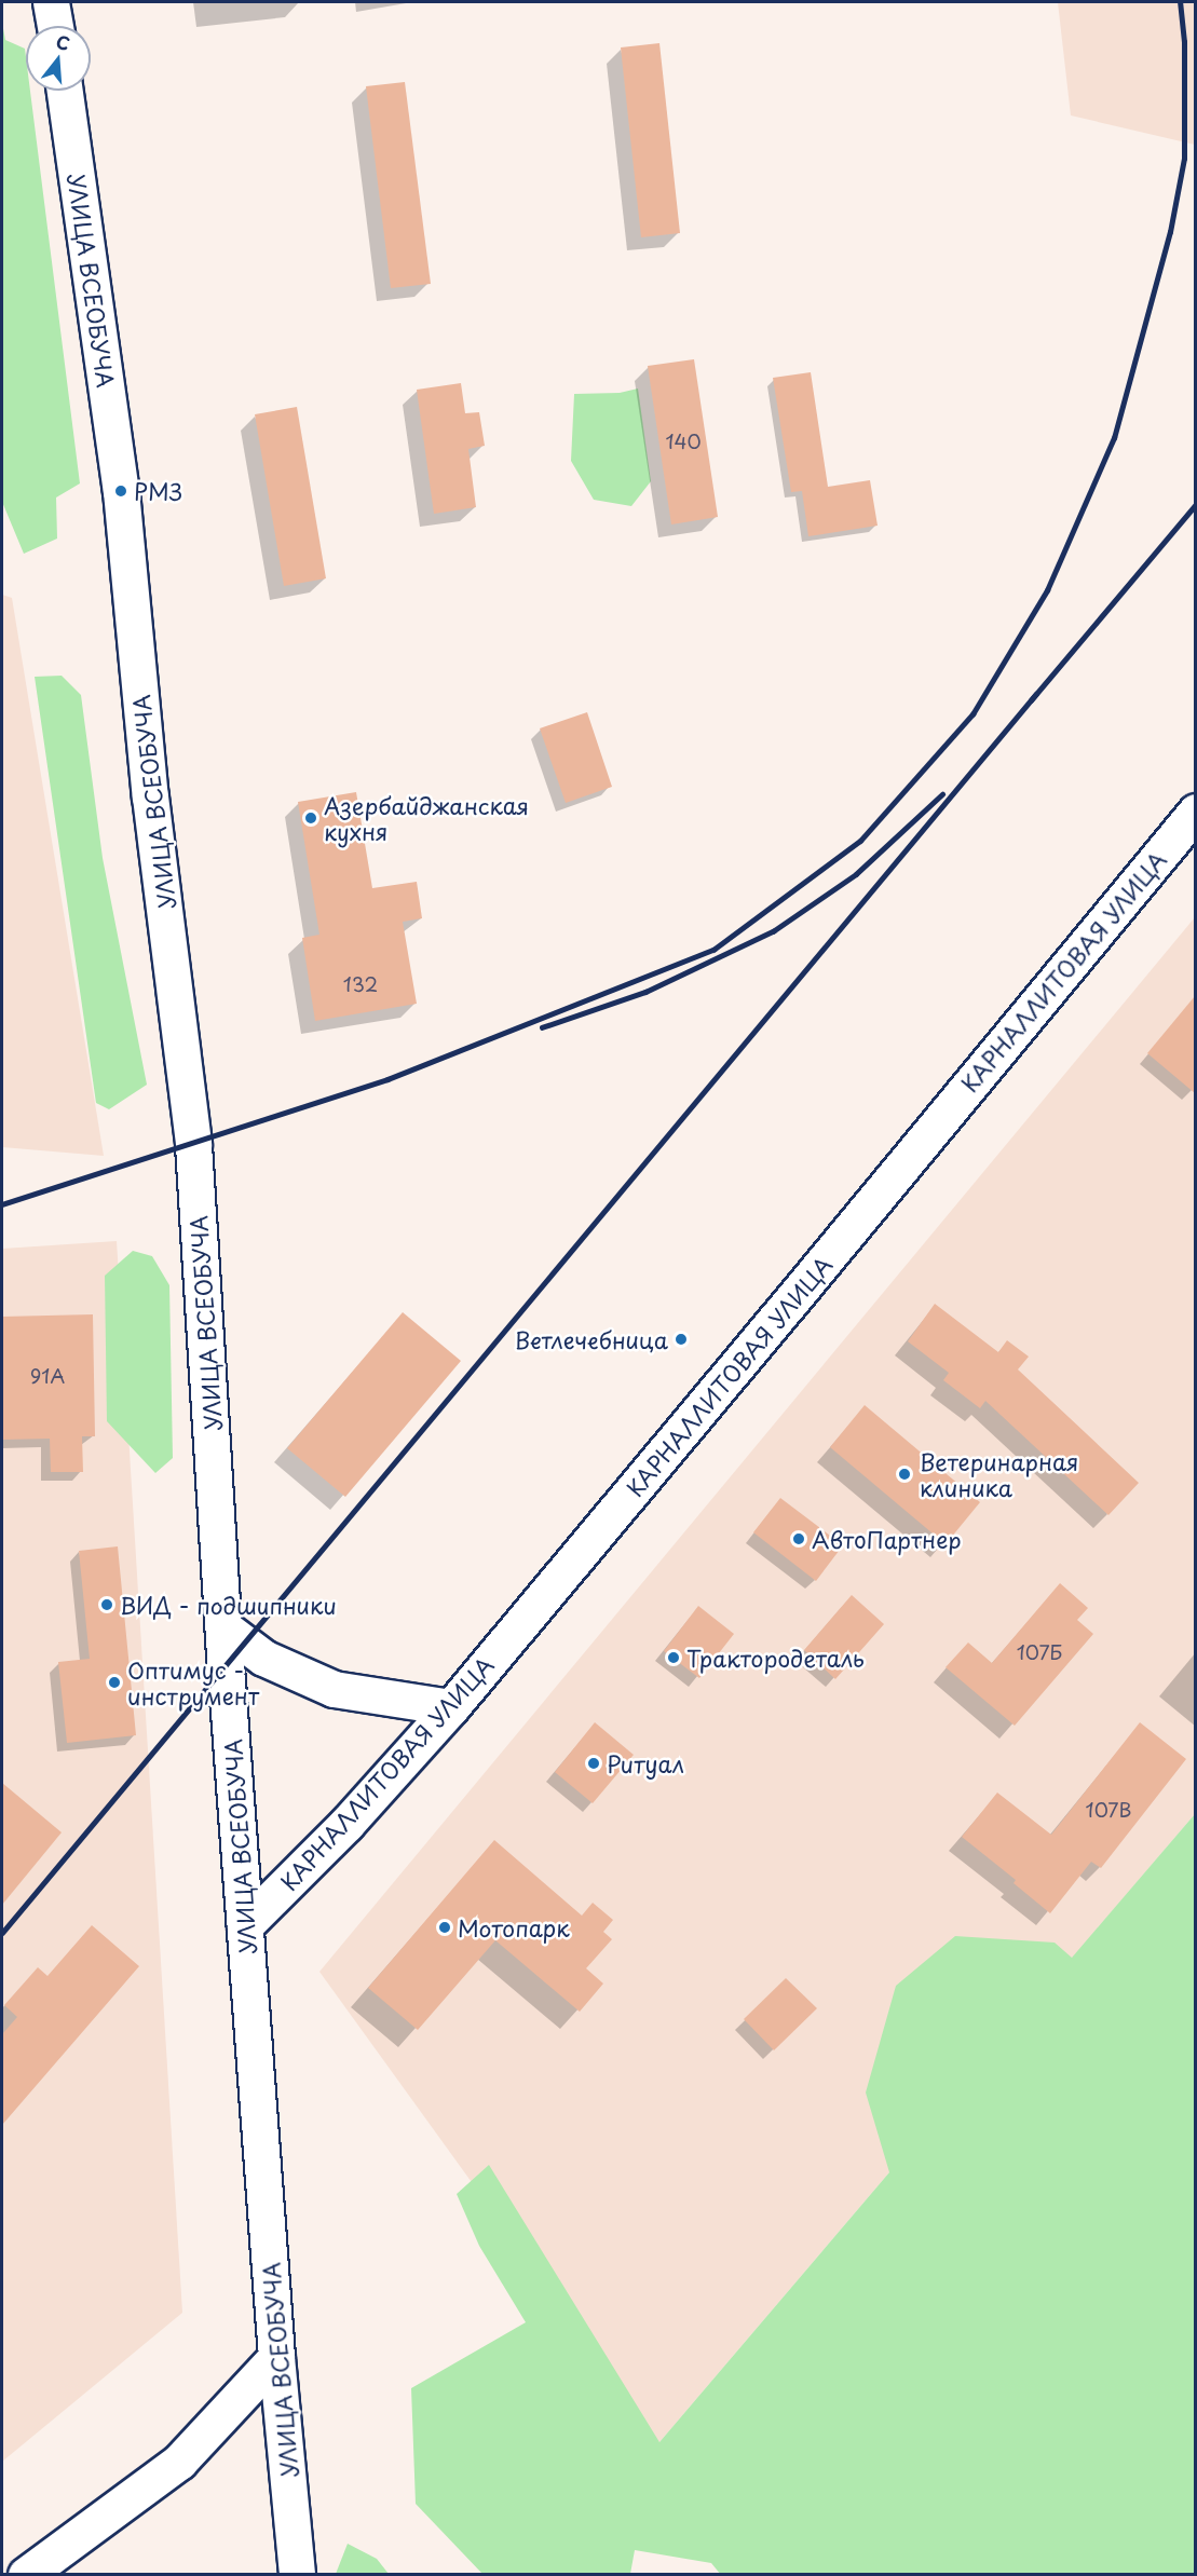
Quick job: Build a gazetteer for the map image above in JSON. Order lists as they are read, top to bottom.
{
  "streets": {
    "main road": ["УЛИЦА ВСЕОБУЧА", "КАРНАЛЛИТОВАЯ УЛИЦА"]
  },
  "crossings": [
    ["УЛИЦА ВСЕОБУЧА", "КАРНАЛЛИТОВАЯ УЛИЦА"]
  ],
  "places": [
    "РМЗ",
    "Азербайджанская кухня",
    "Ветлечебница",
    "Ветеринарная клиника",
    "АвтоПартнер",
    "ВИД - подшипники",
    "Трактородеталь",
    "Оптимус - инструмент",
    "Ритуал",
    "Мотопарк"
  ],
  "house_numbers": [
    "140",
    "132",
    "91А",
    "107Б",
    "107В"
  ],
  "north": "top"
}
